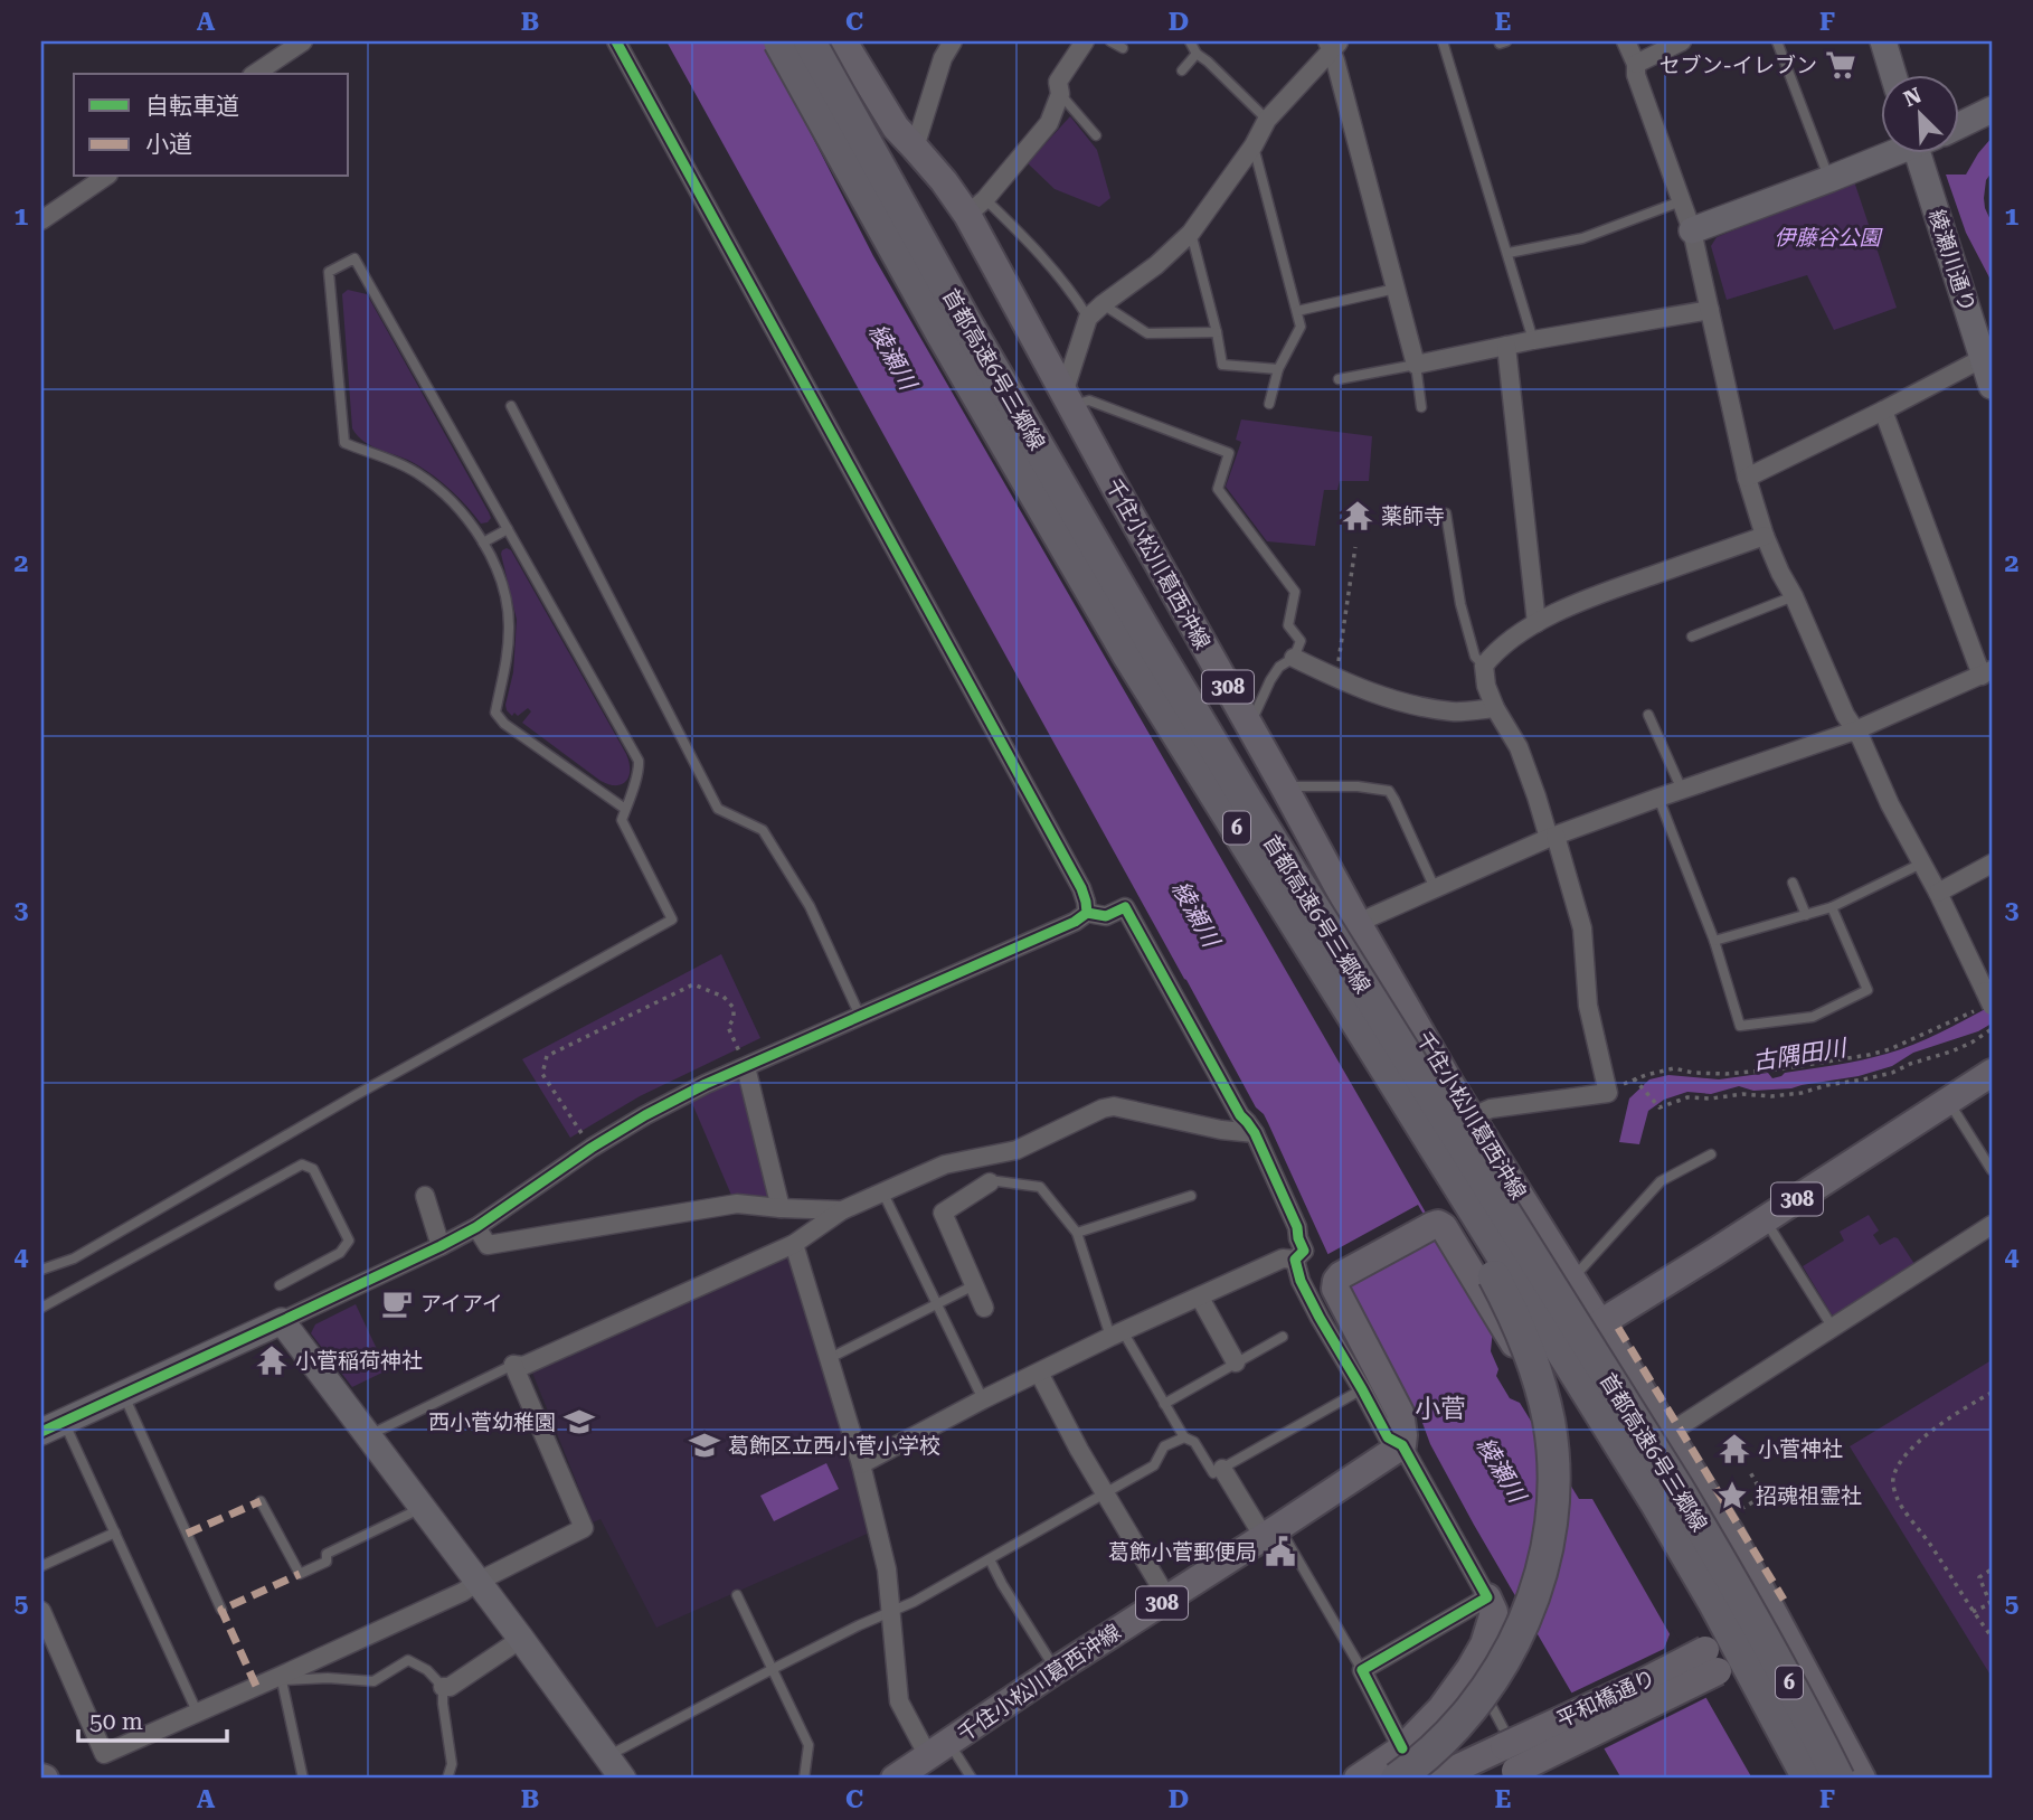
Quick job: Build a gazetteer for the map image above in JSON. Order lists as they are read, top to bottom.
{
  "streets": {
    "highway": ["首都高速6号三郷線", "6"],
    "main road": ["千住小松川葛西沖線", "308", "平和橋通り"],
    "street": ["綾瀬川通り"]
  },
  "crossings": [
    ["千住小松川葛西沖線", "308"],
    ["千住小松川葛西沖線", "平和橋通り"]
  ],
  "districts": ["小菅"],
  "water": ["綾瀬川", "古隅田川"],
  "parks": ["伊藤谷公園"],
  "places": {
    "supermarket": ["セブン-イレブン"],
    "temple": ["薬師寺", "小菅稲荷神社", "小菅神社"],
    "cafe": ["アイアイ"],
    "school or university": ["西小菅幼稚園", "葛飾区立西小菅小学校"],
    "place": ["招魂祖霊社"],
    "public building": ["葛飾小菅郵便局"]
  },
  "legend": ["自転車道", "小道"],
  "scale_bar": "50 m",
  "north": "top left",
  "grid": {
    "columns": [
      "A",
      "B",
      "C",
      "D",
      "E",
      "F"
    ],
    "rows": [
      "1",
      "2",
      "3",
      "4",
      "5"
    ]
  }
}
